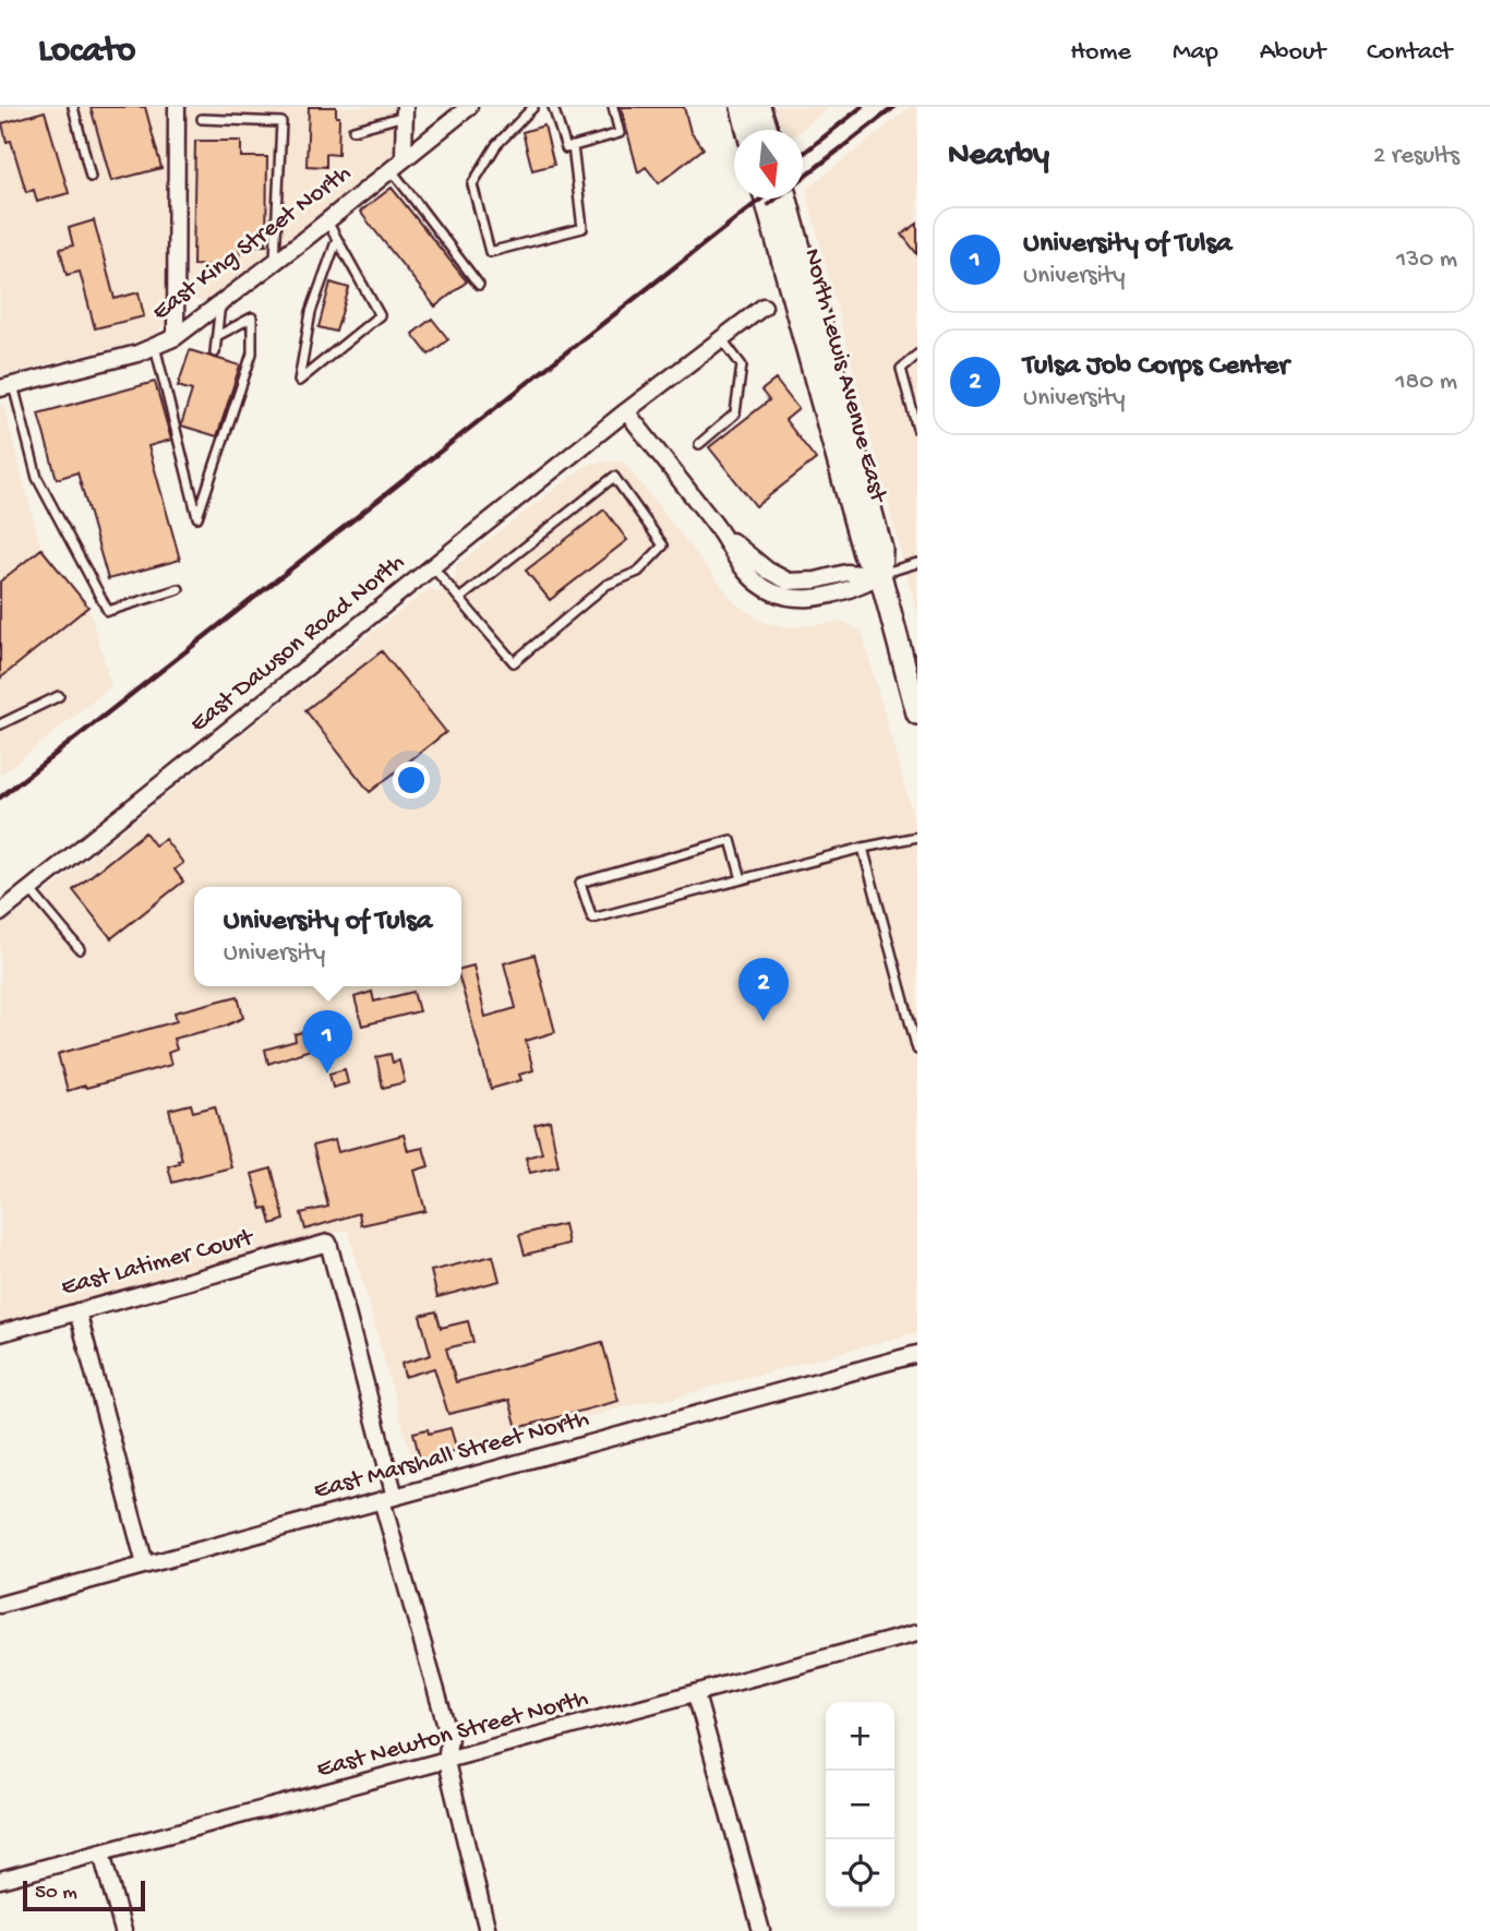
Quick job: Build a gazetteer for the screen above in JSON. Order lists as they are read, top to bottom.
{
  "streets": {
    "main road": ["North Lewis Avenue East"],
    "street": [
      "East King Street North",
      "East Dawson Road North",
      "East Latimer Court",
      "East Marshall Street North",
      "East Newton Street North"
    ]
  },
  "crossings": [
    ["East Latimer Court", "East Marshall Street North"]
  ],
  "scale_bar": "50 m",
  "north": "bottom",
  "page": {
    "header": "Locato",
    "nav": [
      "Home",
      "Map",
      "About",
      "Contact"
    ],
    "heading": ["Nearby", "2 results"],
    "list": [
      {
        "mark": "1",
        "name": "University of Tulsa",
        "note": "University",
        "value": "130 m"
      },
      {
        "mark": "2",
        "name": "Tulsa Job Corps Center",
        "note": "University",
        "value": "180 m"
      }
    ],
    "popup": ["University of Tulsa", "University"],
    "pins": ["2", "1"],
    "map_buttons": ["+", "−"],
    "scale": "50 m"
  }
}
